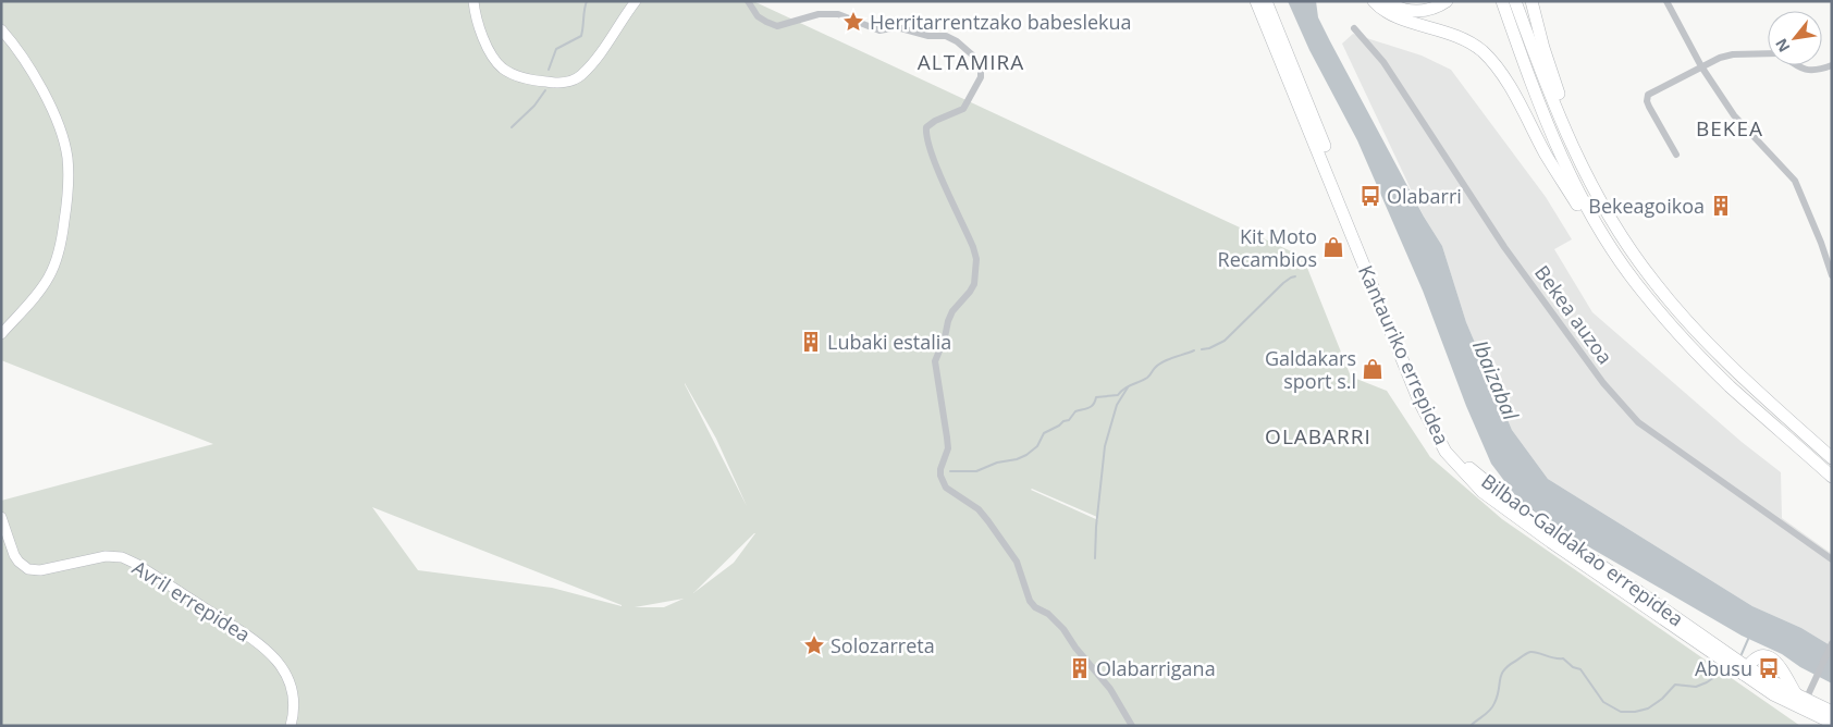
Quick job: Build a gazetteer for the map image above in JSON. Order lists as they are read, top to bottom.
{
  "streets": {
    "highway": ["Kantauriko errepidea", "Bilbao-Galdakao errepidea"],
    "street": ["Bekea auzoa", "Avril errepidea"]
  },
  "crossings": [
    ["Kantauriko errepidea", "Bilbao-Galdakao errepidea"]
  ],
  "districts": ["ALTAMIRA", "BEKEA", "OLABARRI"],
  "water": ["Ibaizabal"],
  "places": {
    "place": ["Herritarrentzako babeslekua", "Solozarreta"],
    "bus stop": ["Olabarri", "Abusu"],
    "building": ["Bekeagoikoa", "Lubaki estalia", "Olabarrigana"],
    "shop": ["Kit Moto Recambios", "Galdakars sport s.l"]
  },
  "north": "bottom left"
}
